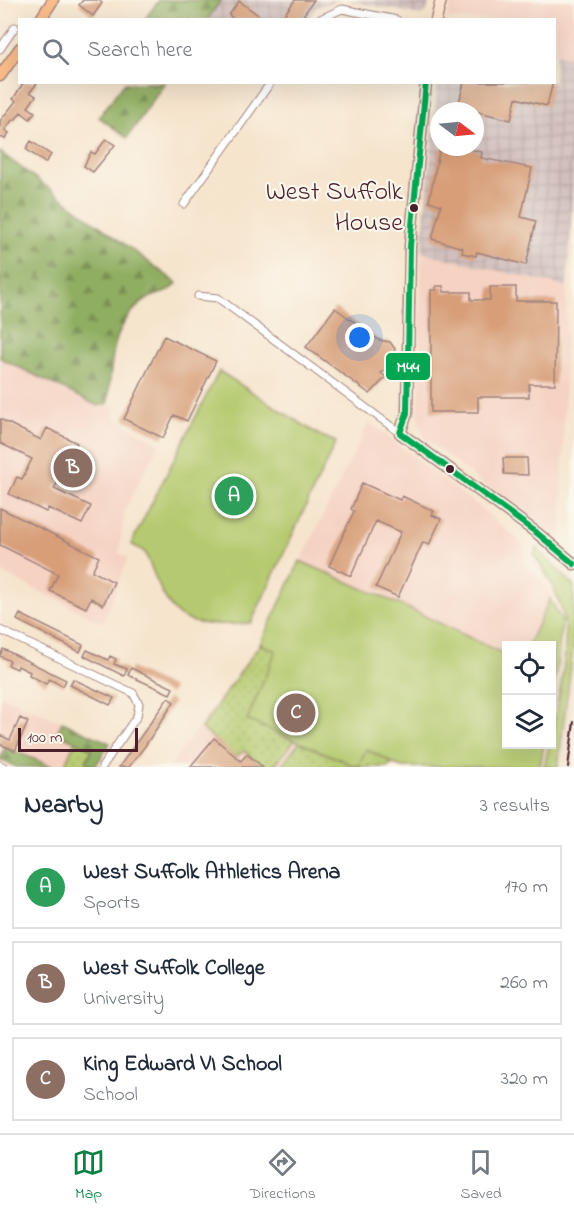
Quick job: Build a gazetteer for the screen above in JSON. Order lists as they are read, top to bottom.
{
  "places": ["West Suffolk House"],
  "lines": ["transit line M44"],
  "scale_bar": "100 m",
  "north": "right",
  "page": {
    "search": "Search here",
    "pins": ["B", "A", "C"],
    "scale": "100 m",
    "heading": ["Nearby", "3 results"],
    "list": [
      {
        "mark": "A",
        "name": "West Suffolk Athletics Arena",
        "note": "Sports",
        "value": "170 m"
      },
      {
        "mark": "B",
        "name": "West Suffolk College",
        "note": "University",
        "value": "260 m"
      },
      {
        "mark": "C",
        "name": "King Edward VI School",
        "note": "School",
        "value": "320 m"
      }
    ],
    "nav": ["Map", "Directions", "Saved"]
  }
}
